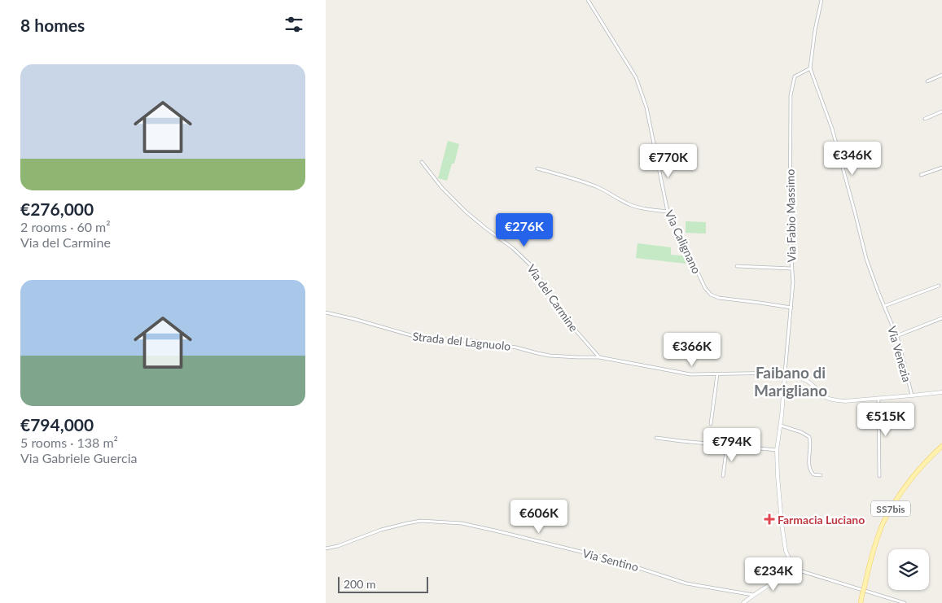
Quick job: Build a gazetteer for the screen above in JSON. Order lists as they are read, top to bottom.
{
  "streets": {
    "main road": ["SS7bis"],
    "street": [
      "Via Fabio Massimo",
      "Via Calignano",
      "Via del Carmine",
      "Strada del Lagnuolo",
      "Via Venezia",
      "Via Sentino"
    ]
  },
  "crossings": [
    ["Via Fabio Massimo", "Via Calignano"],
    ["Via Fabio Massimo", "Via Venezia"],
    ["Via del Carmine", "Strada del Lagnuolo"]
  ],
  "districts": ["Faibano di Marigliano"],
  "places": {
    "health": ["Farmacia Luciano"]
  },
  "scale_bar": "200 m",
  "page": {
    "heading": "8 homes",
    "list": [
      {
        "name": "€276,000",
        "note": "2 rooms · 60 m² · Via del Carmine"
      },
      {
        "name": "€794,000",
        "note": "5 rooms · 138 m² · Via Gabriele Guercia"
      }
    ],
    "price": [
      "€346K",
      "€770K",
      "€276K",
      "€366K",
      "€515K",
      "€794K",
      "€606K",
      "€234K"
    ],
    "scale": "200 m"
  }
}
